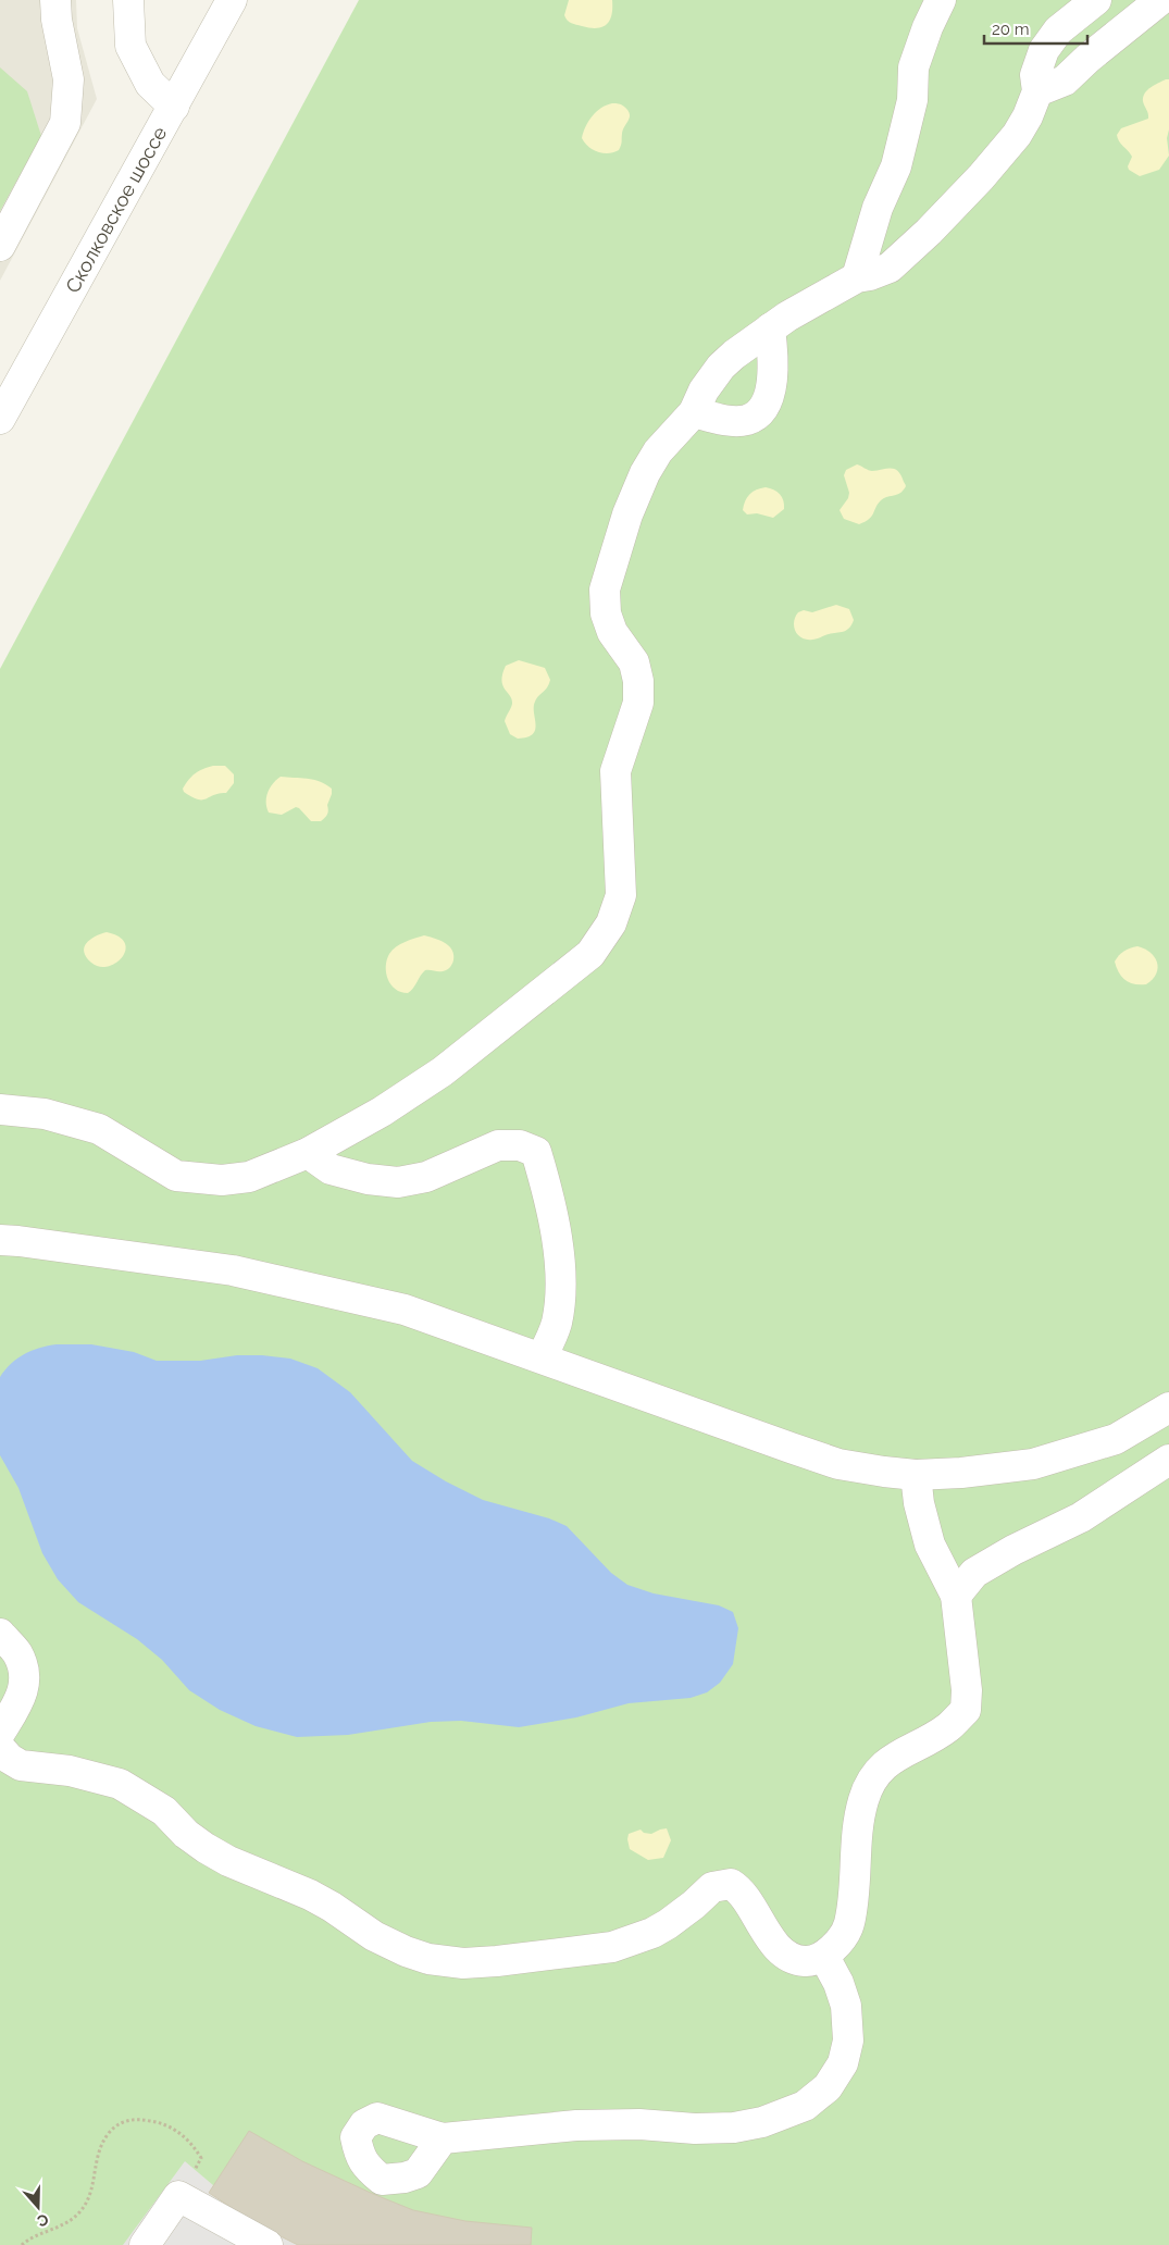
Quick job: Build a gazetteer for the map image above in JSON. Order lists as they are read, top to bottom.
{
  "streets": {
    "street": ["Сколковское шоссе"]
  },
  "scale_bar": "20 m",
  "north": "bottom"
}
